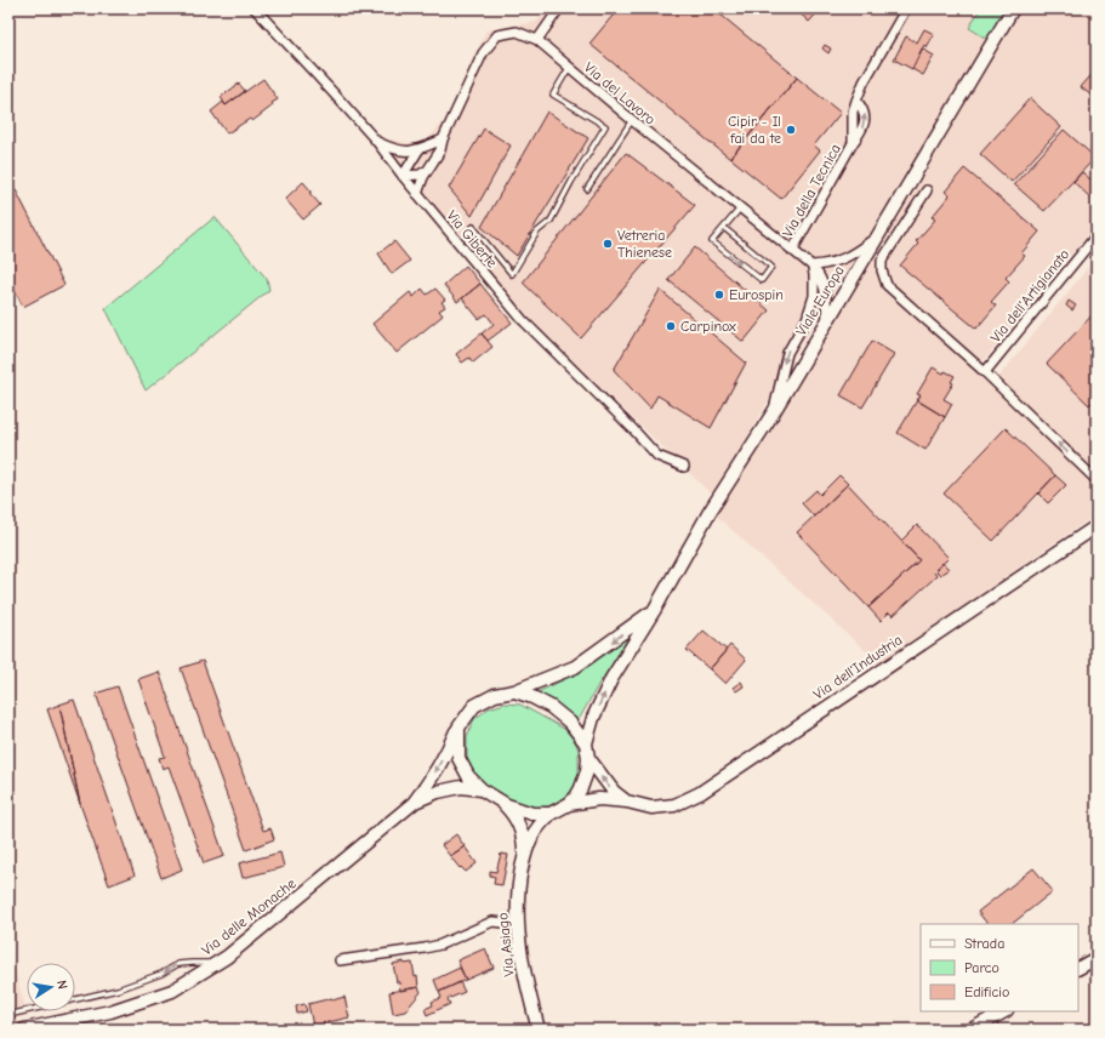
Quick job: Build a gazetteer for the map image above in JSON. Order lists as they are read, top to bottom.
{
  "streets": {
    "main road": [
      "Viale Europa",
      "Via dell'Industria",
      "Via delle Monache",
      "Via Asiago"
    ],
    "street": [
      "Via del Lavoro",
      "Via della Tecnica",
      "Via Giberte",
      "Via dell'Artigianato"
    ]
  },
  "crossings": [
    ["Via del Lavoro", "Via della Tecnica"],
    ["Via del Lavoro", "Via Giberte"],
    ["Via del Lavoro", "Viale Europa"],
    ["Viale Europa", "Via dell'Industria"],
    ["Viale Europa", "Via Asiago"],
    ["Via dell'Industria", "Via Asiago"]
  ],
  "places": [
    "Cipir - Il fai da te",
    "Vetreria Thienese",
    "Eurospin",
    "Carpinox"
  ],
  "legend": ["Strada", "Parco", "Edificio"],
  "north": "right"
}
